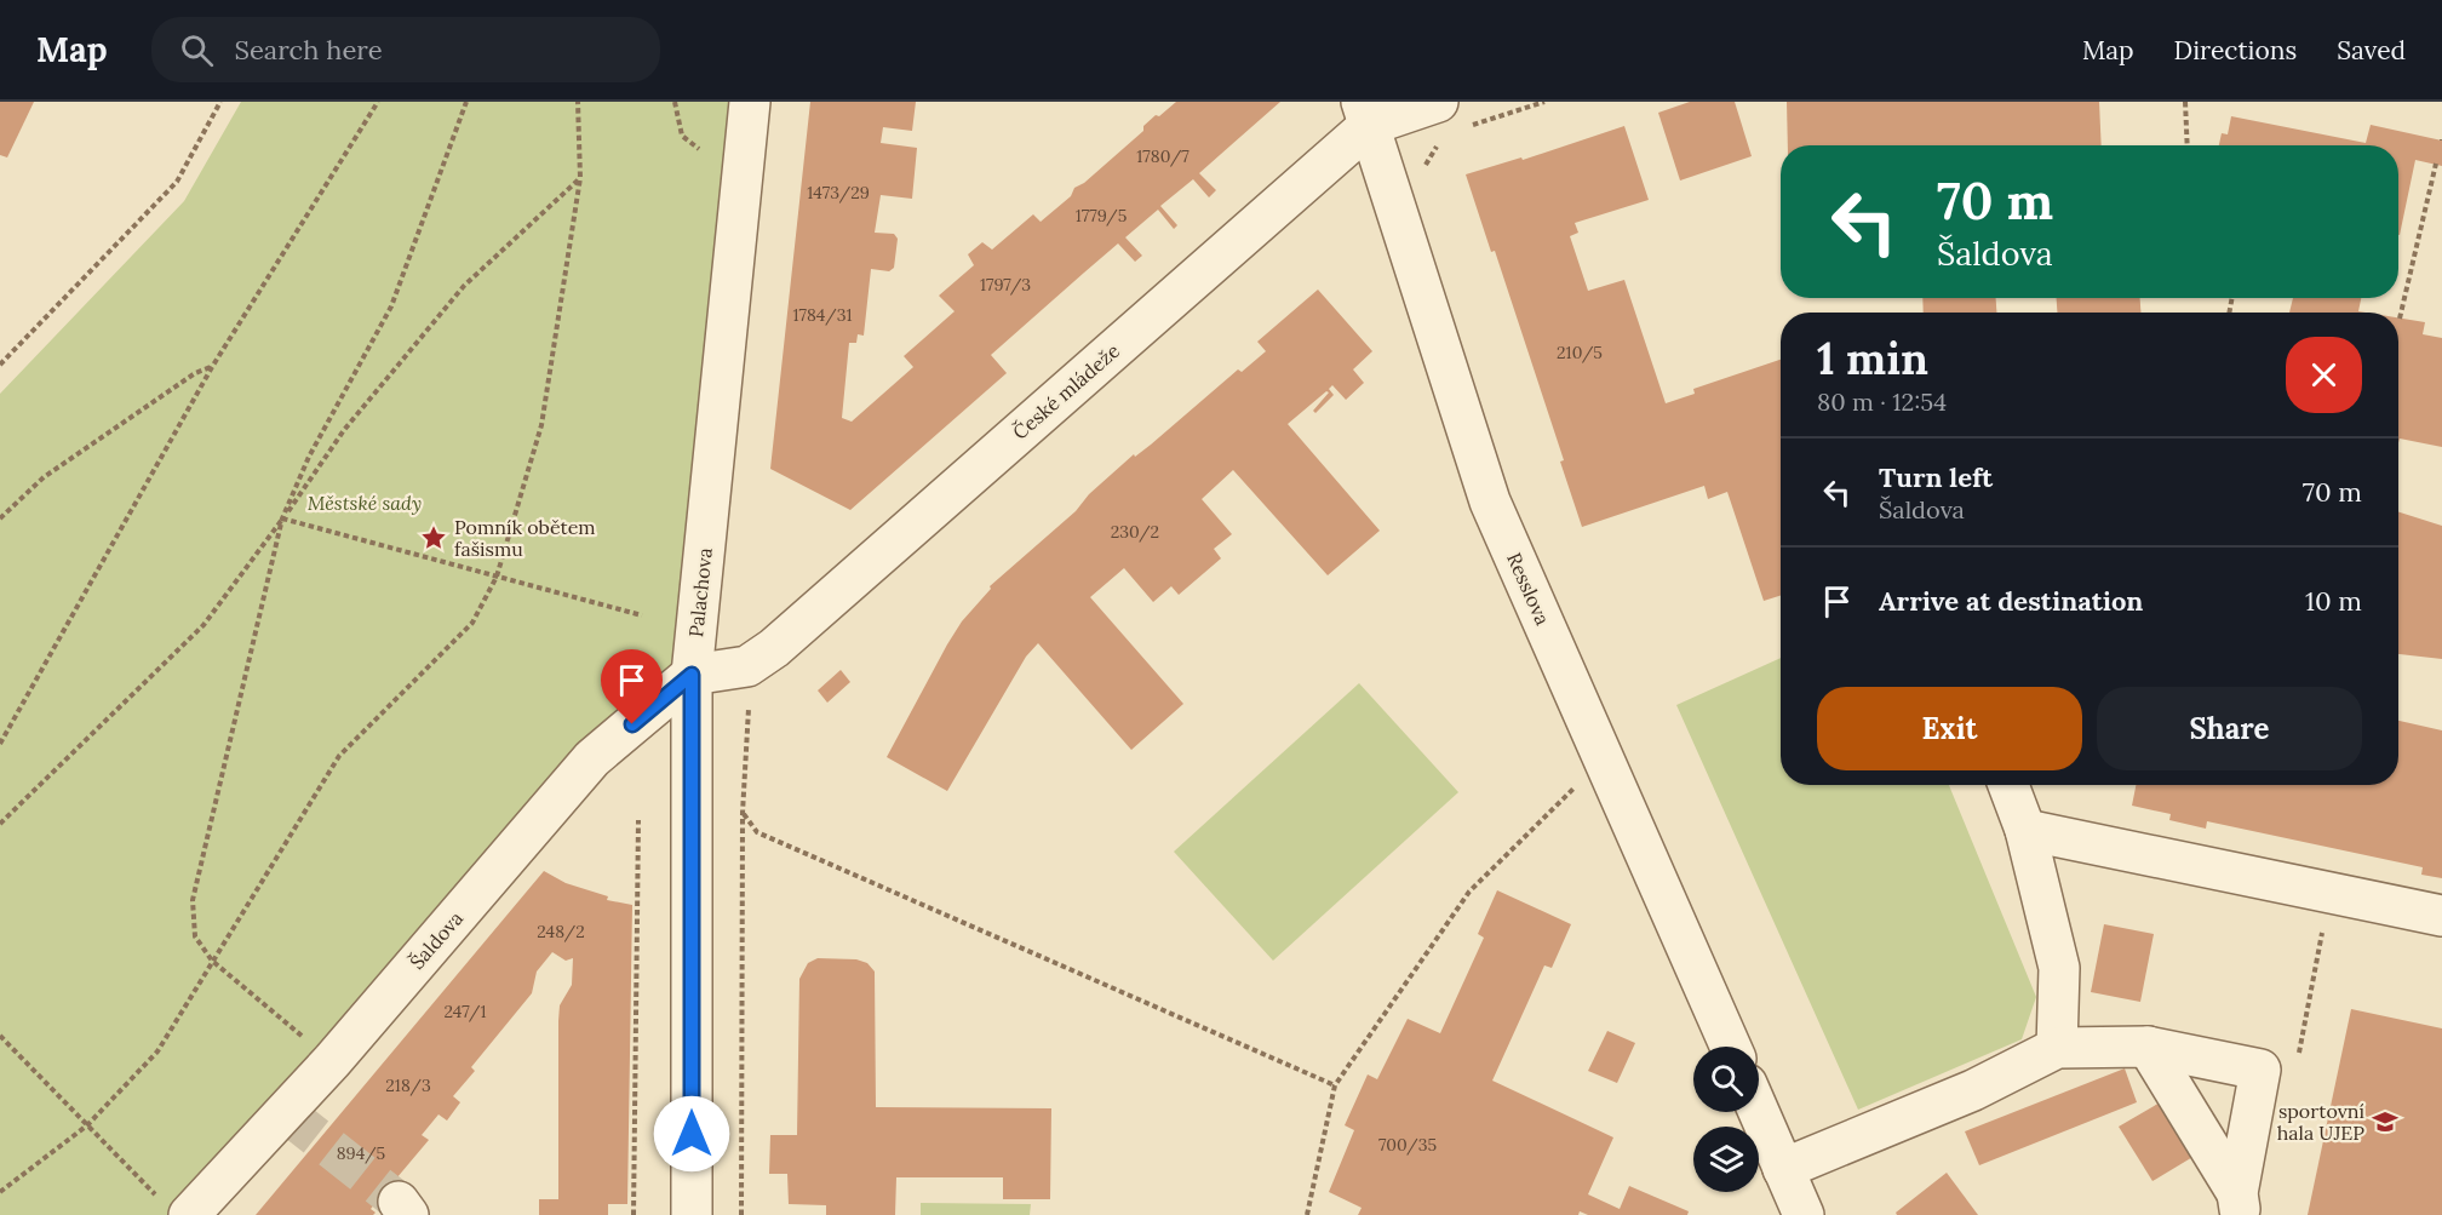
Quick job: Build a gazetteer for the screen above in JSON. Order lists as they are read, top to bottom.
{
  "streets": {
    "street": [
      "České mládeže",
      "Resslova",
      "Palachova",
      "Šaldova"
    ]
  },
  "crossings": [
    ["České mládeže", "Resslova"],
    ["České mládeže", "Palachova"],
    ["České mládeže", "Šaldova"],
    ["Palachova", "Šaldova"]
  ],
  "parks": ["Městské sady"],
  "places": {
    "place": ["Pomník obětem fašismu"],
    "school or university": ["sportovní hala UJEP"]
  },
  "house_numbers": [
    "1780/7",
    "1473/29",
    "1779/5",
    "1797/3",
    "1784/31",
    "210/5",
    "230/2",
    "248/2",
    "247/1",
    "218/3",
    "700/35",
    "894/5"
  ],
  "page": {
    "header": "Map",
    "search": "Search here",
    "nav": ["Map", "Directions", "Saved"],
    "turn": ["70 m", "Šaldova"],
    "heading": ["1 min", "80 m · 12:54"],
    "list": [
      {
        "name": "Turn left",
        "note": "Šaldova",
        "value": "70 m"
      },
      {
        "name": "Arrive at destination",
        "value": "10 m"
      }
    ],
    "buttons": ["Exit", "Share"]
  }
}
